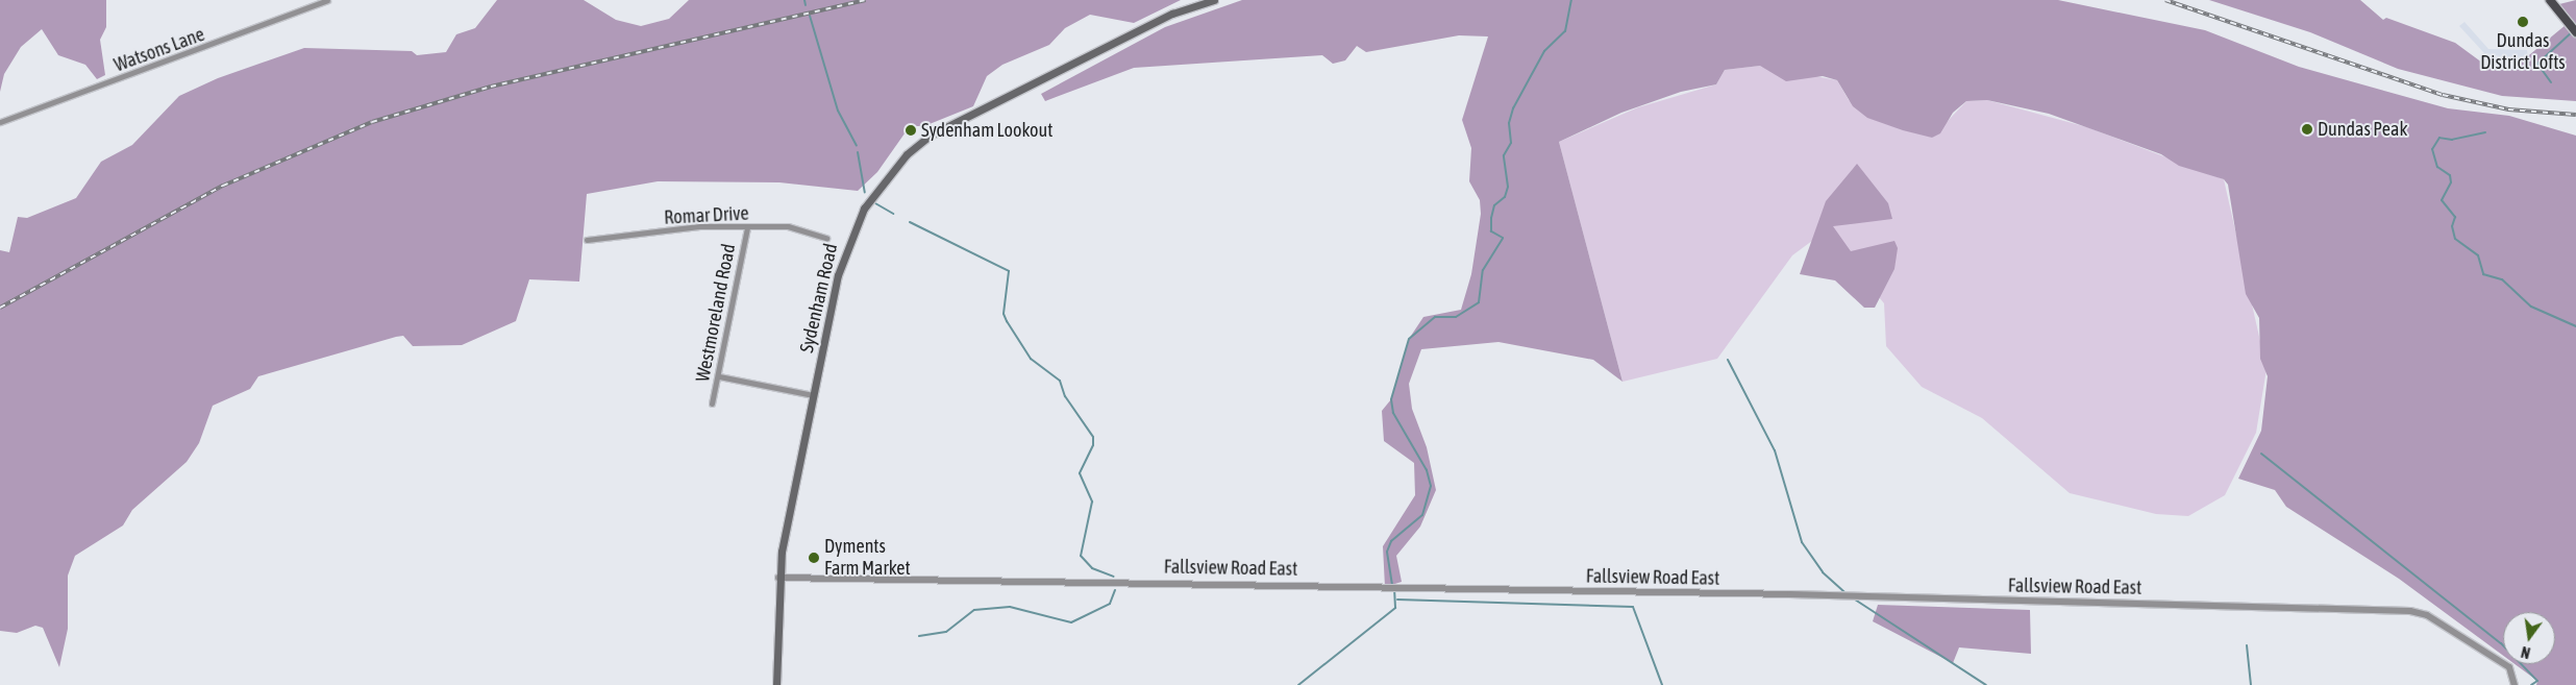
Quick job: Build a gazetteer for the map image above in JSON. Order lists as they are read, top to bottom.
{
  "streets": {
    "main road": ["Sydenham Road"],
    "street": [
      "Watsons Lane",
      "Romar Drive",
      "Westmoreland Road",
      "Fallsview Road East"
    ]
  },
  "crossings": [
    ["Romar Drive", "Westmoreland Road"],
    ["Sydenham Road", "Fallsview Road East"]
  ],
  "places": [
    "Dundas District Lofts",
    "Dundas Peak",
    "Sydenham Lookout",
    "Dyments Farm Market"
  ],
  "north": "bottom"
}
